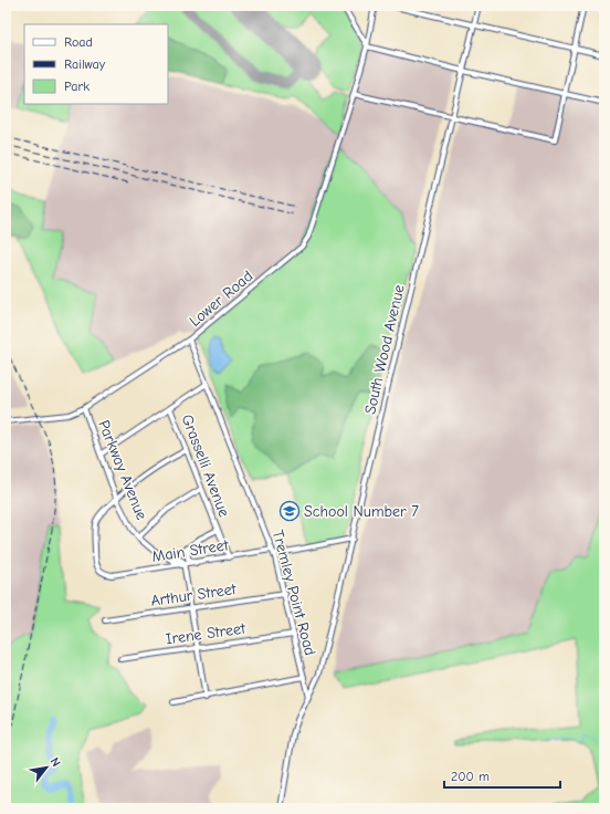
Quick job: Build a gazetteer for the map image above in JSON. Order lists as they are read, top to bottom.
{
  "streets": {
    "street": [
      "Lower Road",
      "South Wood Avenue",
      "Grasselli Avenue",
      "Parkway Avenue",
      "Main Street",
      "Tremley Point Road",
      "Arthur Street",
      "Irene Street"
    ]
  },
  "crossings": [
    ["Lower Road", "Parkway Avenue"],
    ["Lower Road", "Tremley Point Road"],
    ["South Wood Avenue", "Main Street"],
    ["South Wood Avenue", "Tremley Point Road"],
    ["Grasselli Avenue", "Main Street"],
    ["Parkway Avenue", "Main Street"],
    ["Main Street", "Tremley Point Road"],
    ["Tremley Point Road", "Arthur Street"],
    ["Tremley Point Road", "Irene Street"]
  ],
  "places": {
    "school or university": ["School Number 7"]
  },
  "legend": ["Road", "Railway", "Park"],
  "scale_bar": "200 m",
  "north": "top right"
}
